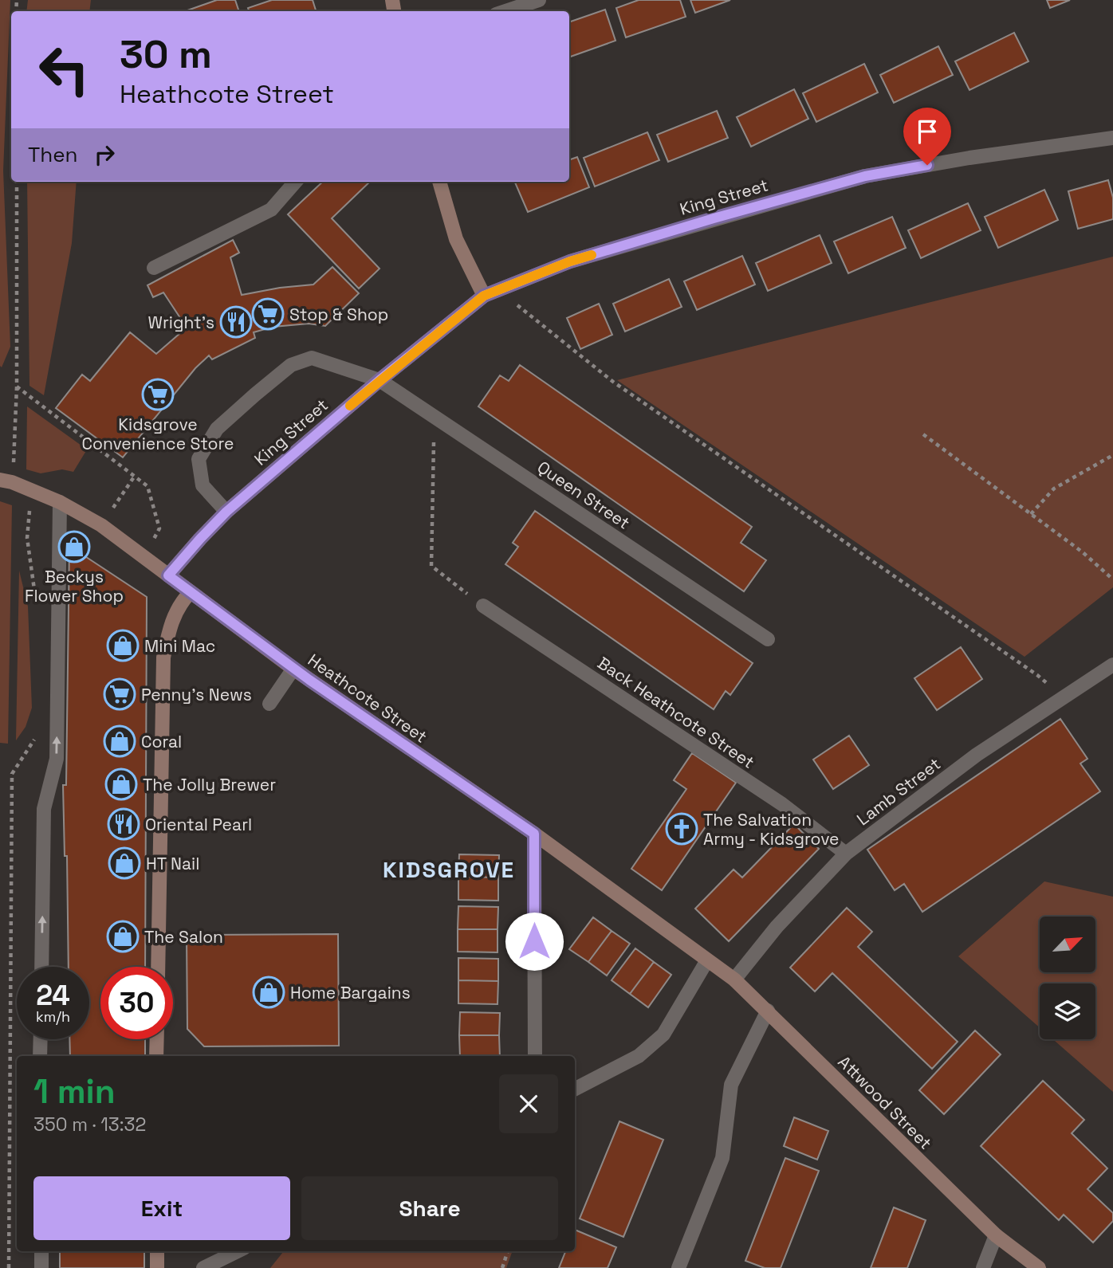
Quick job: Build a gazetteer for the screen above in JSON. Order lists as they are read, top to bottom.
{
  "streets": {
    "street": [
      "King Street",
      "Queen Street",
      "Heathcote Street",
      "Back Heathcote Street",
      "Lamb Street",
      "Attwood Street"
    ]
  },
  "crossings": [
    ["King Street", "Queen Street"],
    ["King Street", "Heathcote Street"],
    ["Heathcote Street", "Attwood Street"],
    ["Back Heathcote Street", "Lamb Street"],
    ["Lamb Street", "Attwood Street"]
  ],
  "districts": ["KIDSGROVE"],
  "places": {
    "supermarket": ["Stop & Shop", "Kidsgrove Convenience Store", "Penny's News"],
    "restaurant": ["Wright's", "Oriental Pearl"],
    "shop": [
      "Beckys Flower Shop",
      "Mini Mac",
      "Coral",
      "The Jolly Brewer",
      "HT Nail",
      "The Salon",
      "Home Bargains"
    ],
    "church": ["The Salvation Army - Kidsgrove"]
  },
  "north": "top right",
  "page": {
    "turn": ["30 m", "Heathcote Street"],
    "then": "Then",
    "speed": "24 km/h",
    "limit": "30",
    "heading": ["1 min", "350 m · 13:32"],
    "buttons": ["Exit", "Share"]
  }
}
